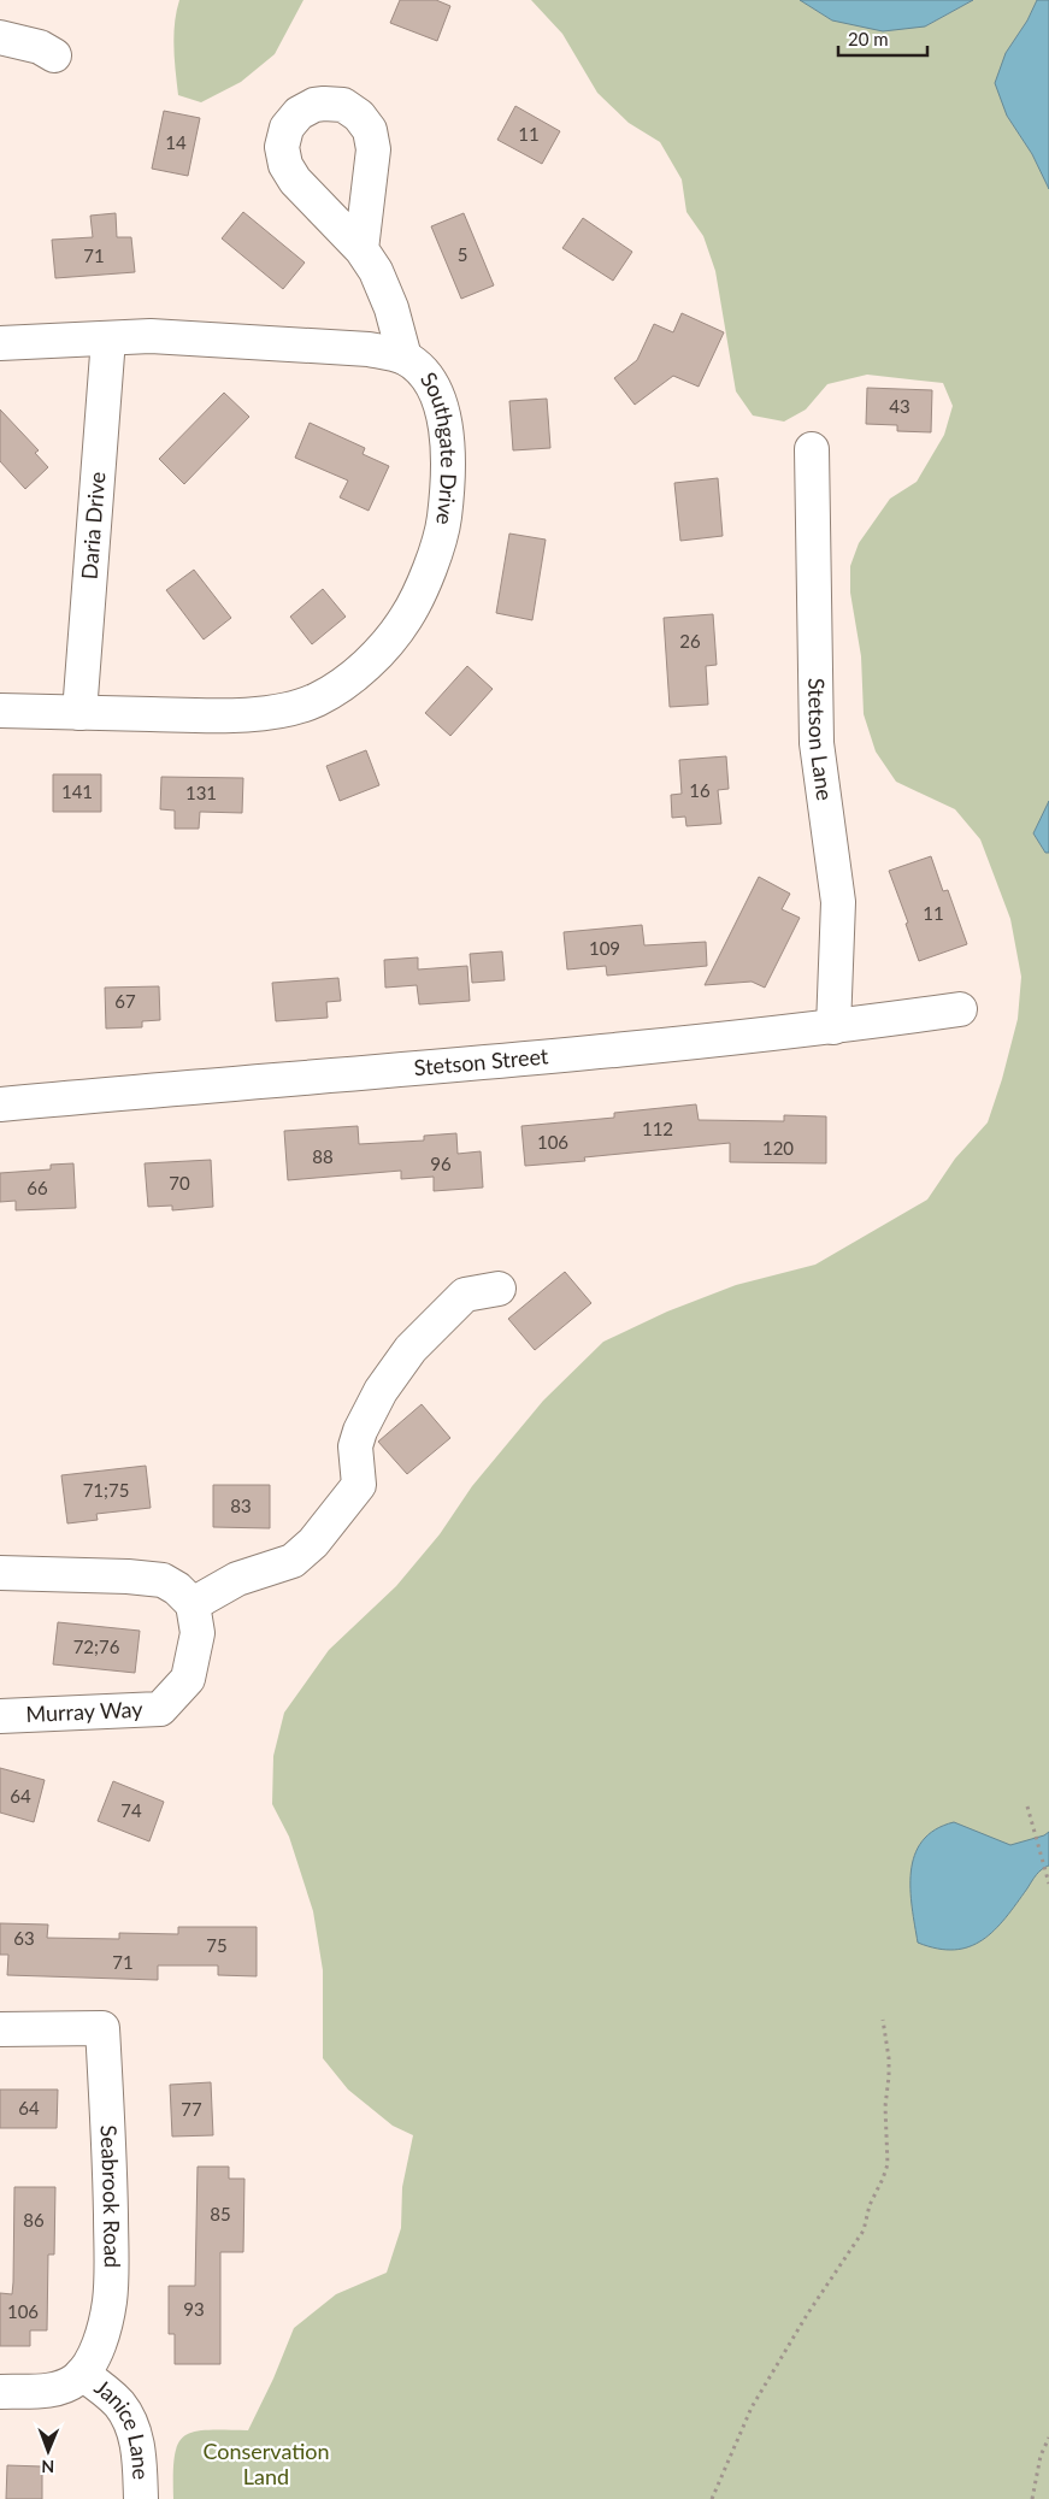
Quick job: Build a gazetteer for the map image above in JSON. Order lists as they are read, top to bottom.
{
  "streets": {
    "street": [
      "Southgate Drive",
      "Daria Drive",
      "Stetson Lane",
      "Stetson Street",
      "Murray Way",
      "Seabrook Road",
      "Janice Lane"
    ]
  },
  "crossings": [
    ["Southgate Drive", "Daria Drive"],
    ["Stetson Lane", "Stetson Street"],
    ["Seabrook Road", "Janice Lane"]
  ],
  "parks": ["Conservation Land"],
  "house_numbers": [
    "11",
    "14",
    "5",
    "71",
    "43",
    "26",
    "16",
    "141",
    "131",
    "11",
    "109",
    "67",
    "112",
    "106",
    "120",
    "88",
    "96",
    "70",
    "66",
    "71;75",
    "83",
    "72;76",
    "64",
    "74",
    "63",
    "75",
    "71",
    "64",
    "77",
    "85",
    "86",
    "93",
    "106"
  ],
  "scale_bar": "20 m",
  "north": "bottom"
}
